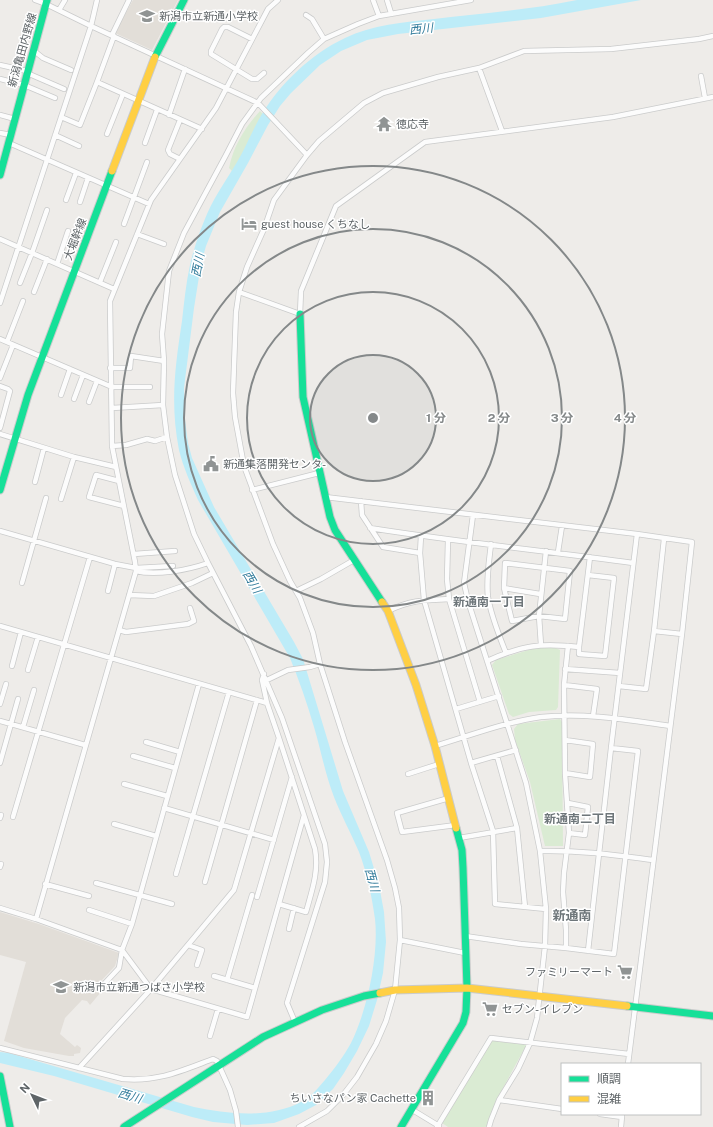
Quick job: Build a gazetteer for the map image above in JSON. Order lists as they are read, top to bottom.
{
  "streets": {
    "street": ["新潟亀田内野線", "大堀幹線"]
  },
  "districts": ["新通南一丁目", "新通南二丁目", "新通南"],
  "water": ["西川"],
  "places": {
    "school or university": ["新潟市立新通小学校", "新潟市立新通つばさ小学校"],
    "temple": ["徳応寺"],
    "hotel": ["guest house くちなし"],
    "public building": ["新通集落開発センタ-"],
    "supermarket": ["ファミリーマート", "セブン-イレブン"],
    "building": ["ちいさなパン家 Cachette"]
  },
  "legend": ["順調", "混雑"],
  "north": "top left",
  "rings": [
    "1 分",
    "2 分",
    "3 分",
    "4 分"
  ]
}
